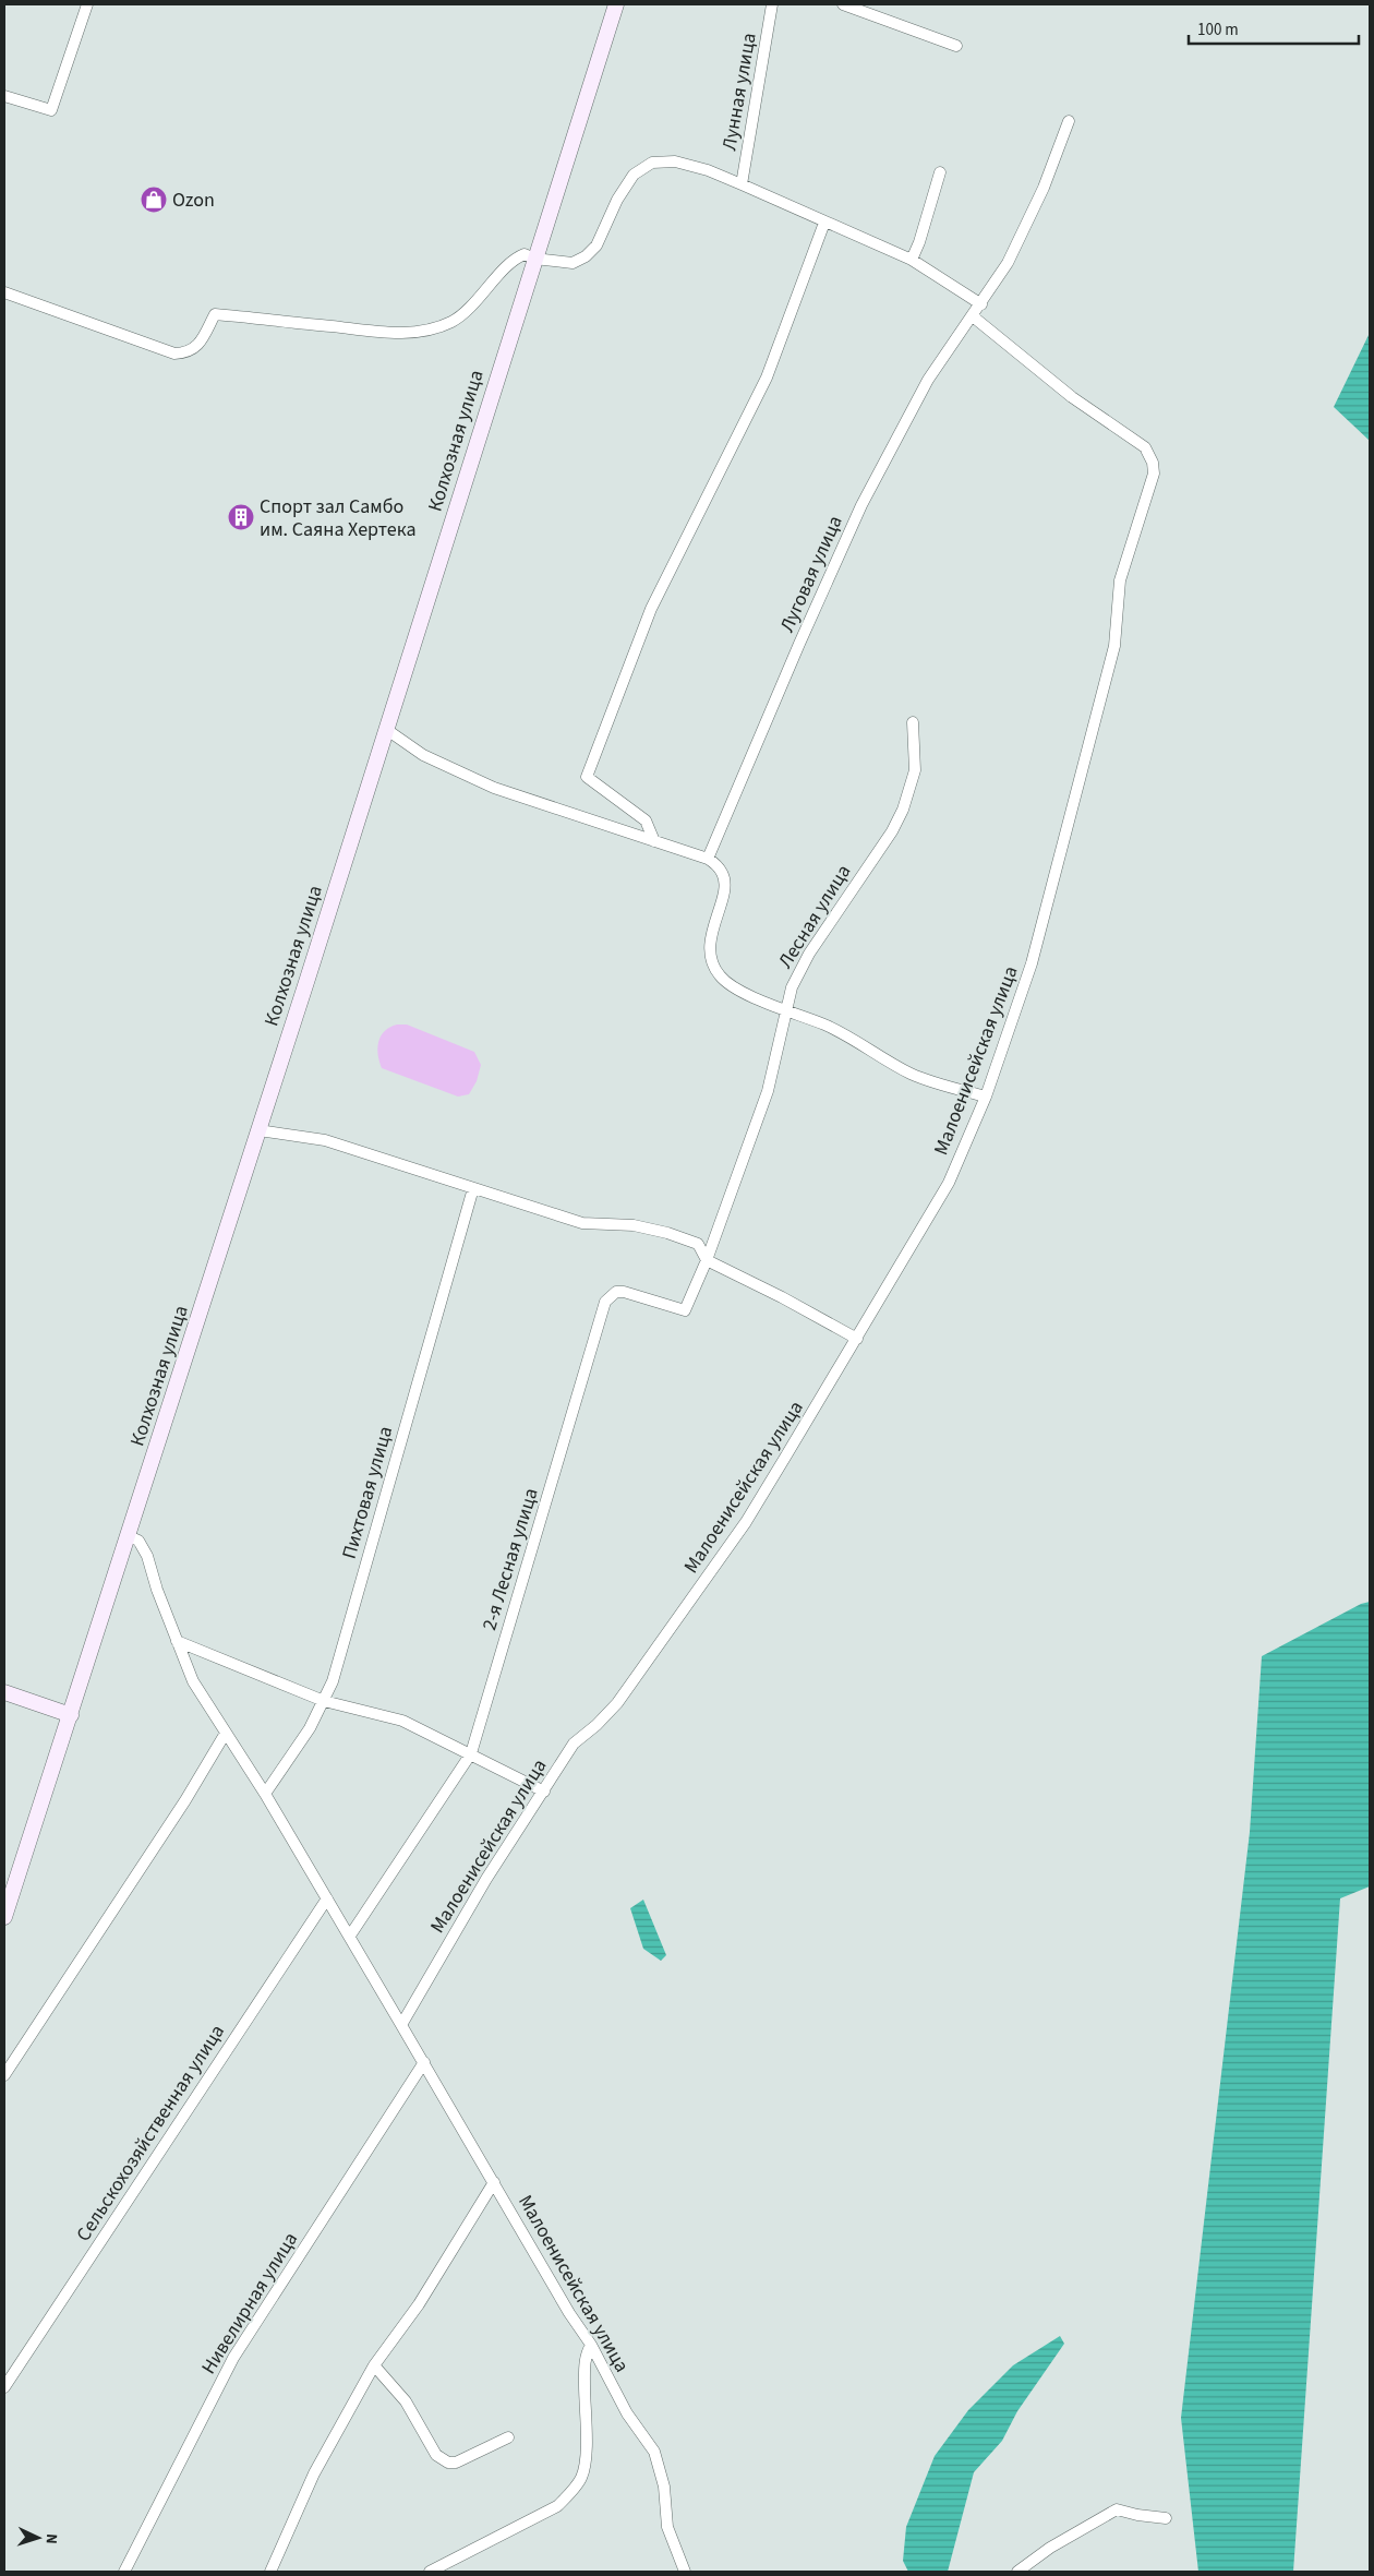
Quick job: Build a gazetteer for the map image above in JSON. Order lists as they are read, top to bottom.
{
  "streets": {
    "main road": ["Колхозная улица"],
    "street": [
      "Лунная улица",
      "Луговая улица",
      "Лесная улица",
      "Малоенисейская улица",
      "Пихтовая улица",
      "2-я Лесная улица",
      "Сельскохозяйственная улица",
      "Нивелирная улица"
    ]
  },
  "crossings": [
    ["Луговая улица", "Малоенисейская улица"],
    ["Лесная улица", "2-я Лесная улица"],
    ["Малоенисейская улица", "Нивелирная улица"]
  ],
  "places": {
    "shop": ["Ozon"],
    "building": ["Спорт зал Самбо им. Саяна Хертека"]
  },
  "scale_bar": "100 m",
  "north": "right"
}
